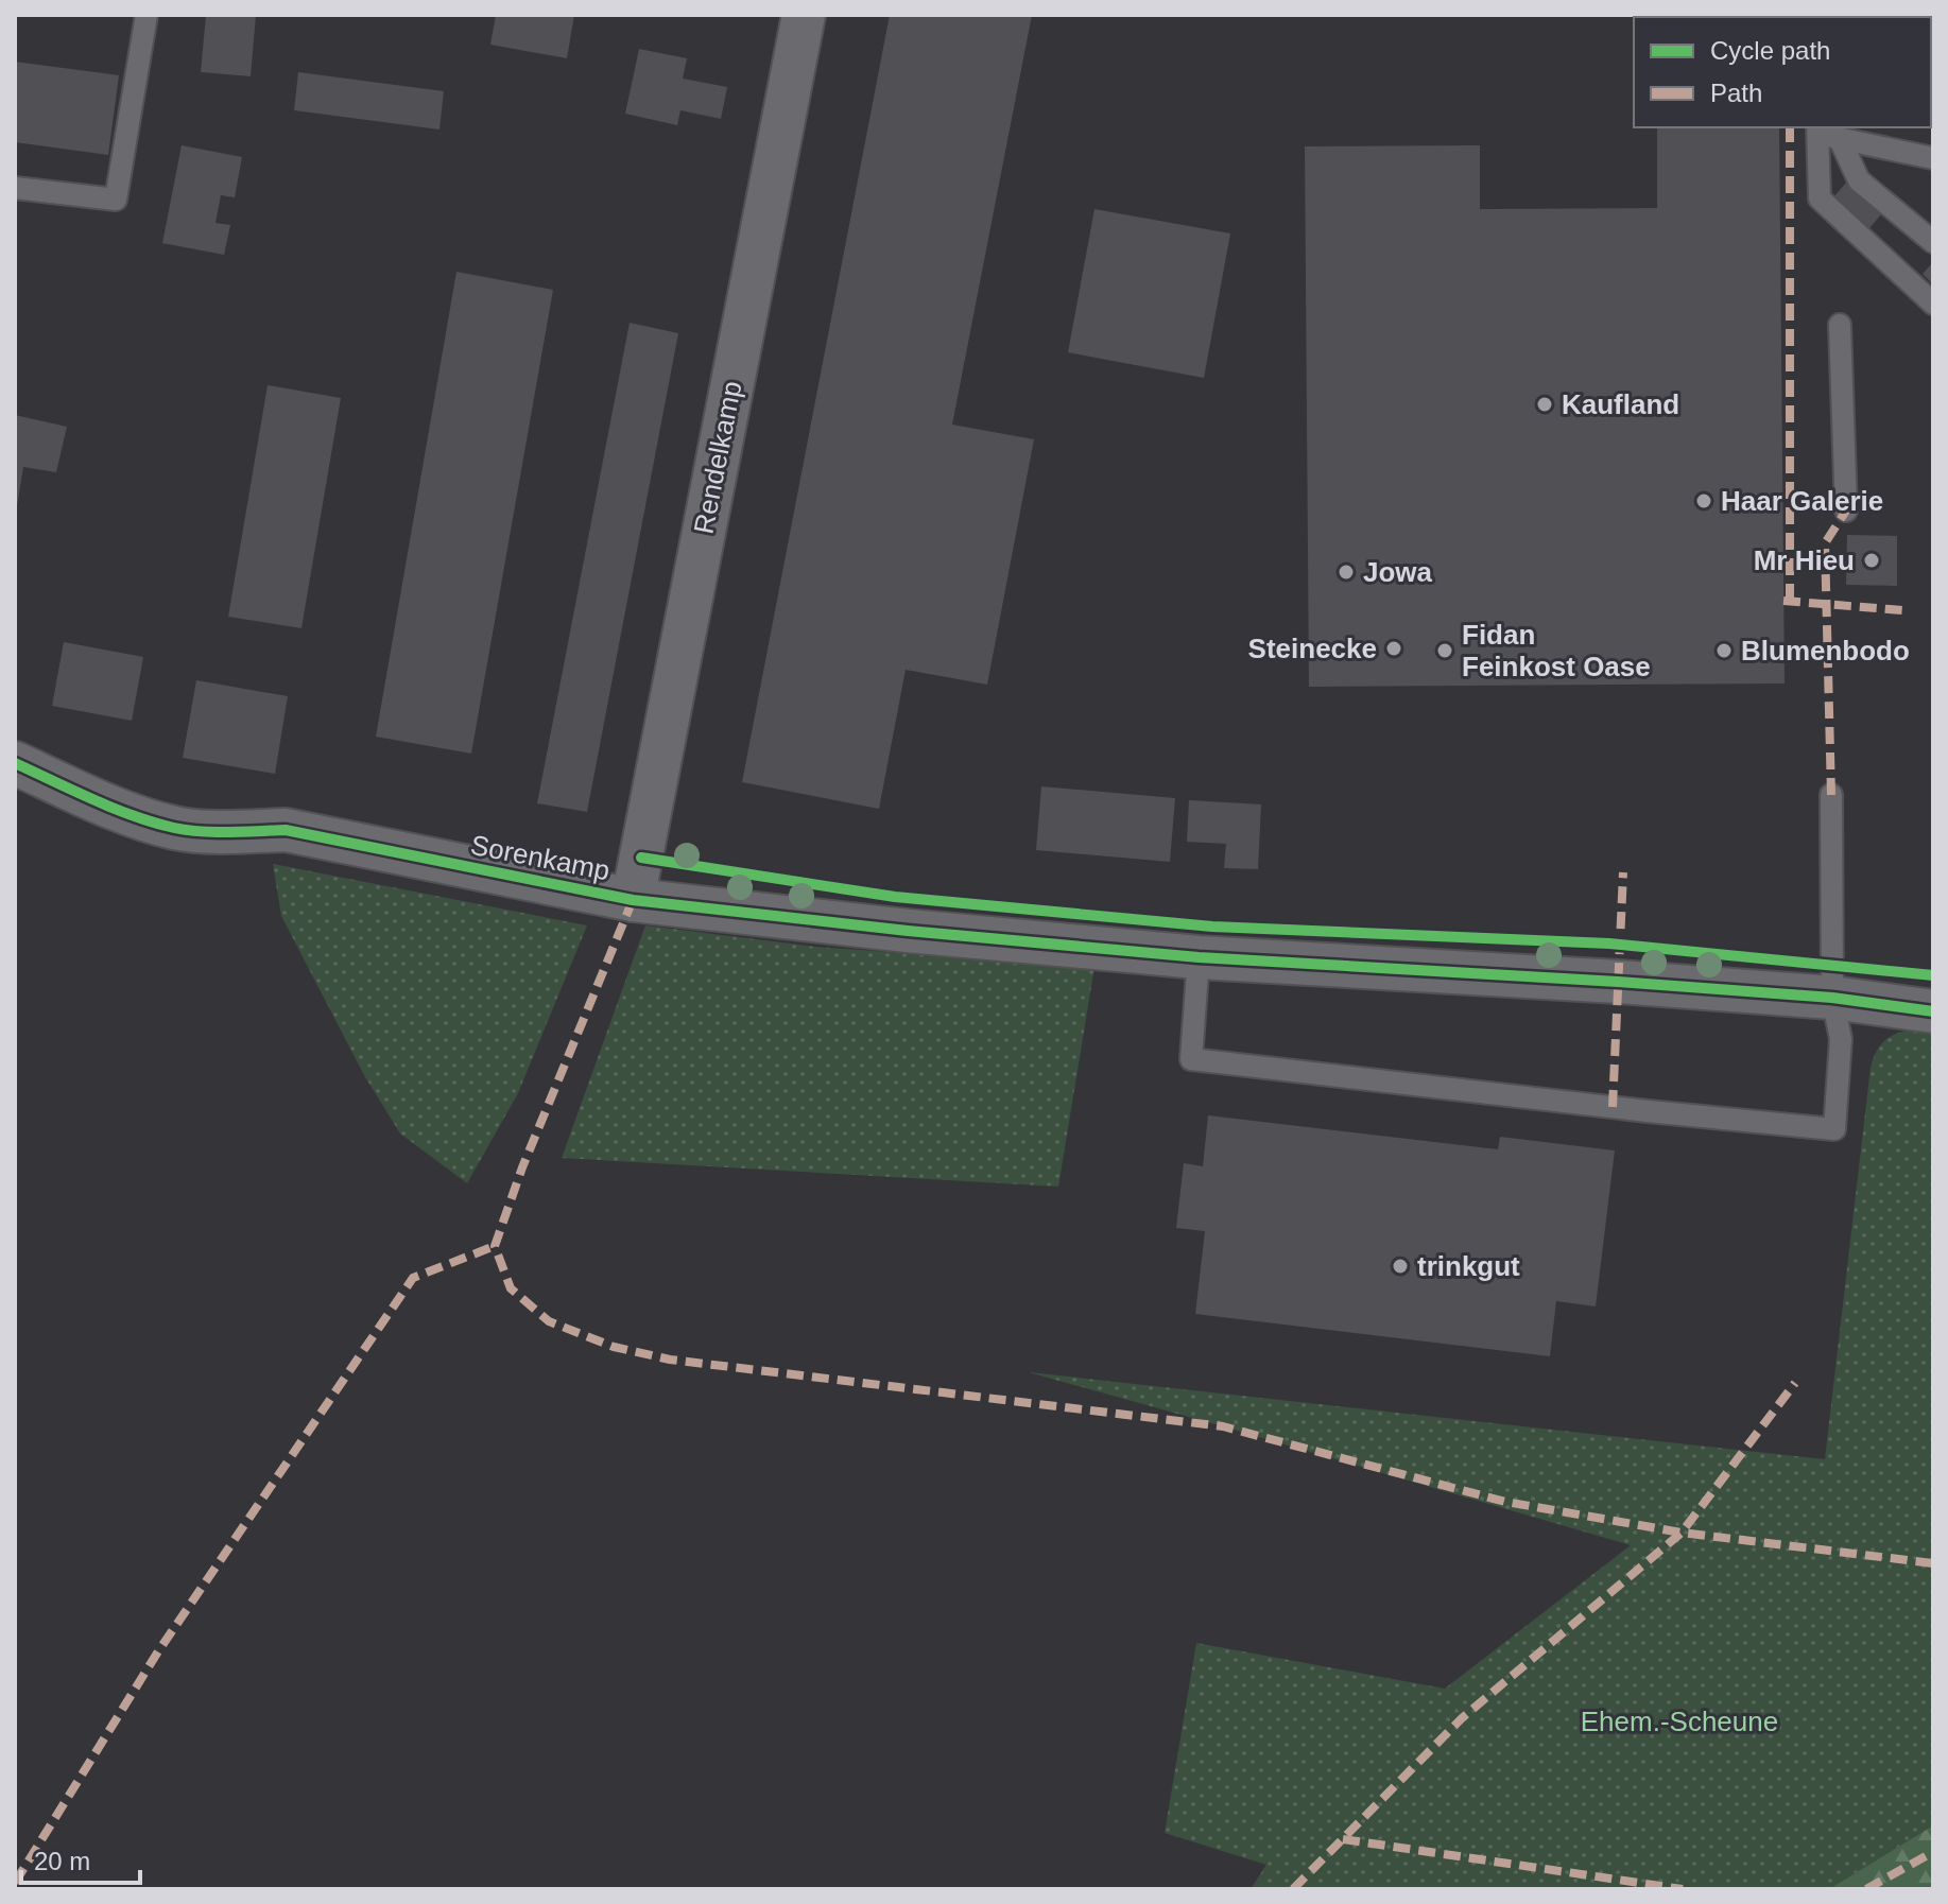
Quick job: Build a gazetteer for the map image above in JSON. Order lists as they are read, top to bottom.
{
  "streets": {
    "street": ["Rendelkamp", "Sorenkamp"]
  },
  "crossings": [
    ["Rendelkamp", "Sorenkamp"]
  ],
  "parks": ["Ehem.-Scheune"],
  "places": [
    "Kaufland",
    "Haar Galerie",
    "Mr Hieu",
    "Jowa",
    "Steinecke",
    "Fidan Feinkost Oase",
    "Blumenbodo",
    "trinkgut"
  ],
  "legend": ["Cycle path", "Path"],
  "scale_bar": "20 m"
}
